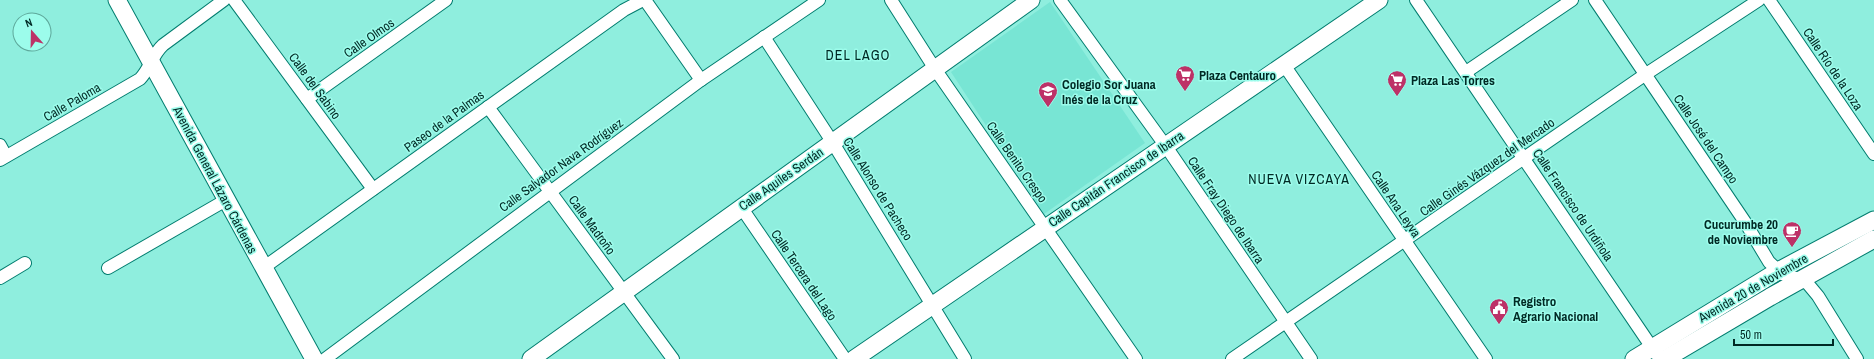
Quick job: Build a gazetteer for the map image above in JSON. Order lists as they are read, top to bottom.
{
  "streets": {
    "street": [
      "Calle Olmos",
      "Calle Río de la Loza",
      "Calle del Sabino",
      "Calle Paloma",
      "Paseo de la Palmas",
      "Calle José del Campo",
      "Calle Benito Crespo",
      "Calle Salvador Nava Rodríguez",
      "Calle Ginés Vázquez del Mercado",
      "Calle Aquiles Serdán",
      "Calle Capitán Francisco de Ibarra",
      "Avenida General Lázaro Cárdenas",
      "Calle Alonso de Pacheco",
      "Calle Ana Leyva",
      "Calle Francisco de Urdiñola",
      "Calle Fray Diego de Ibarra",
      "Calle Madroño",
      "Calle Tercera del Lago",
      "Avenida 20 de Noviembre"
    ]
  },
  "crossings": [
    ["Calle Olmos", "Calle del Sabino"],
    ["Calle del Sabino", "Paseo de la Palmas"],
    ["Calle Paloma", "Avenida General Lázaro Cárdenas"],
    ["Paseo de la Palmas", "Avenida General Lázaro Cárdenas"],
    ["Paseo de la Palmas", "Calle Madroño"],
    ["Calle José del Campo", "Calle Ginés Vázquez del Mercado"],
    ["Calle José del Campo", "Avenida 20 de Noviembre"],
    ["Calle Benito Crespo", "Calle Aquiles Serdán"],
    ["Calle Benito Crespo", "Calle Capitán Francisco de Ibarra"],
    ["Calle Salvador Nava Rodríguez", "Calle Alonso de Pacheco"],
    ["Calle Salvador Nava Rodríguez", "Calle Madroño"],
    ["Calle Ginés Vázquez del Mercado", "Calle Ana Leyva"],
    ["Calle Ginés Vázquez del Mercado", "Calle Francisco de Urdiñola"],
    ["Calle Ginés Vázquez del Mercado", "Calle Fray Diego de Ibarra"],
    ["Calle Aquiles Serdán", "Calle Alonso de Pacheco"],
    ["Calle Aquiles Serdán", "Calle Madroño"],
    ["Calle Aquiles Serdán", "Calle Tercera del Lago"],
    ["Calle Capitán Francisco de Ibarra", "Calle Alonso de Pacheco"],
    ["Calle Capitán Francisco de Ibarra", "Calle Ana Leyva"],
    ["Calle Capitán Francisco de Ibarra", "Calle Fray Diego de Ibarra"],
    ["Calle Francisco de Urdiñola", "Avenida 20 de Noviembre"]
  ],
  "districts": ["DEL LAGO", "NUEVA VIZCAYA"],
  "places": {
    "supermarket": ["Plaza Centauro", "Plaza Las Torres"],
    "school or university": ["Colegio Sor Juana Inés de la Cruz"],
    "cafe": ["Cucurumbe 20 de Noviembre"],
    "public building": ["Registro Agrario Nacional"]
  },
  "scale_bar": "50 m",
  "north": "top"
}
